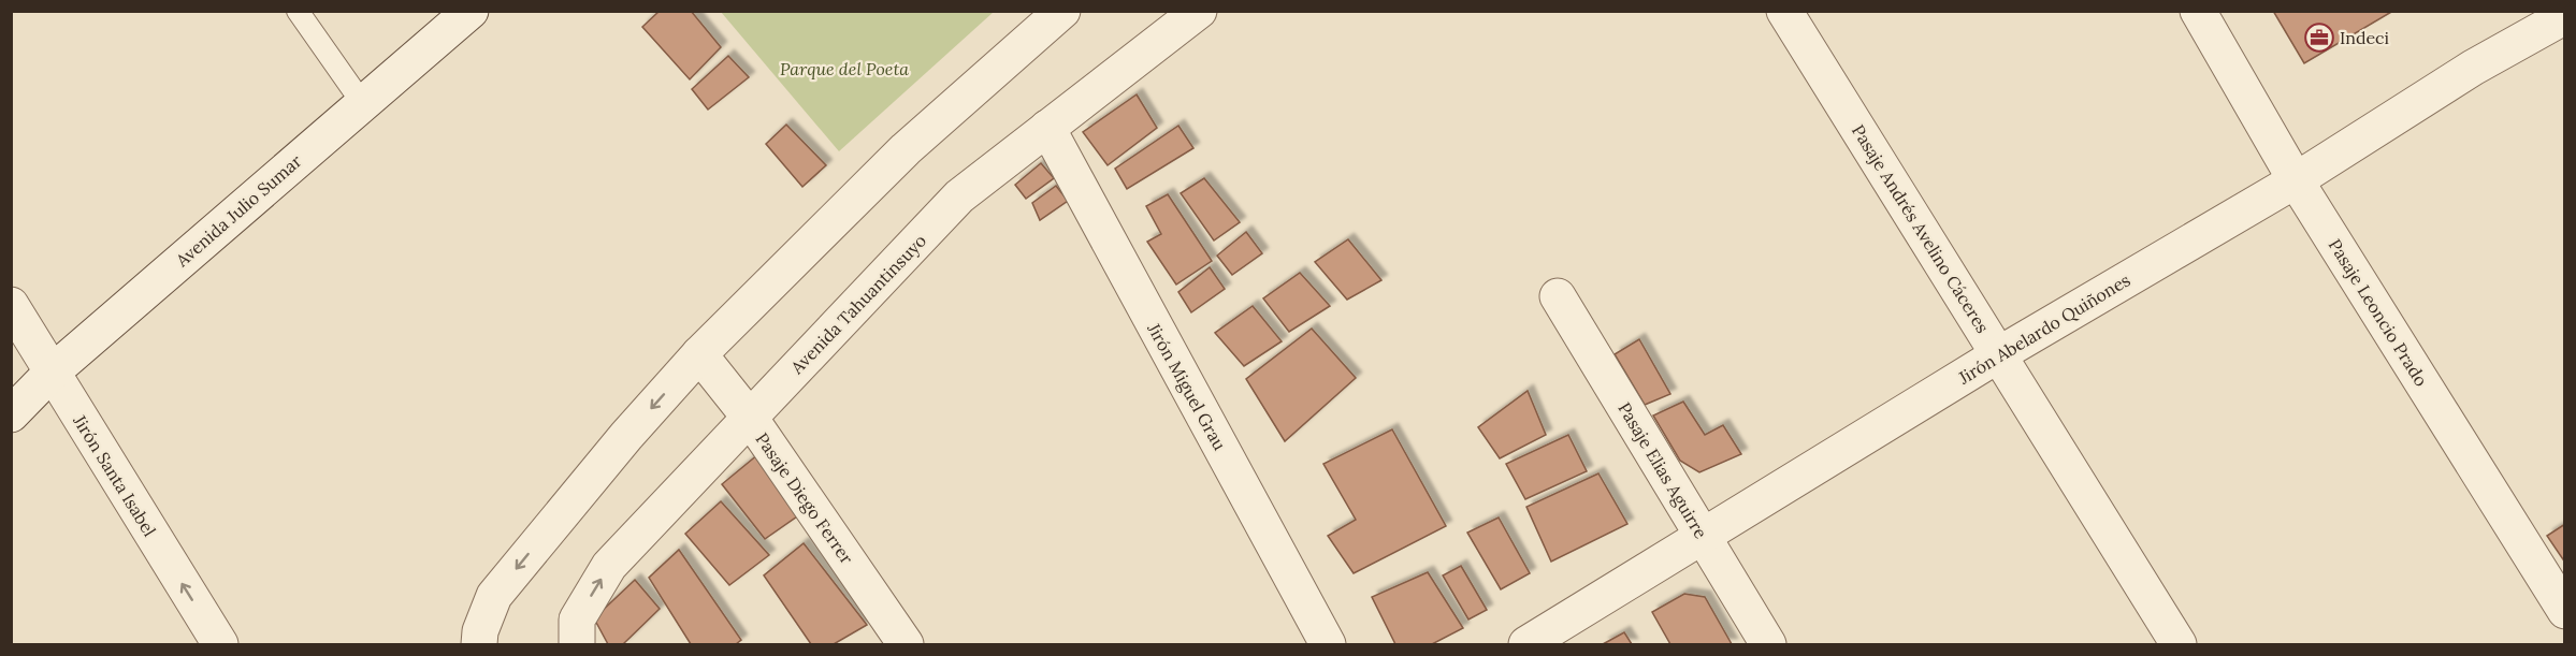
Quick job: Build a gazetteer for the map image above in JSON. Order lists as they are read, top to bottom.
{
  "streets": {
    "street": [
      "Avenida Julio Sumar",
      "Pasaje Andrés Avelino Cáceres",
      "Avenida Tahuantinsuyo",
      "Pasaje Leoncio Prado",
      "Jirón Abelardo Quiñones",
      "Jirón Miguel Grau",
      "Pasaje Elias Aguirre",
      "Jirón Santa Isabel",
      "Pasaje Diego Ferrer"
    ]
  },
  "crossings": [
    ["Avenida Julio Sumar", "Jirón Santa Isabel"],
    ["Pasaje Andrés Avelino Cáceres", "Jirón Abelardo Quiñones"],
    ["Avenida Tahuantinsuyo", "Jirón Miguel Grau"],
    ["Avenida Tahuantinsuyo", "Pasaje Diego Ferrer"],
    ["Pasaje Leoncio Prado", "Jirón Abelardo Quiñones"],
    ["Jirón Abelardo Quiñones", "Pasaje Elias Aguirre"]
  ],
  "one_way": ["Jirón Santa Isabel"],
  "parks": ["Parque del Poeta"],
  "places": {
    "office": ["Indeci"]
  }
}
